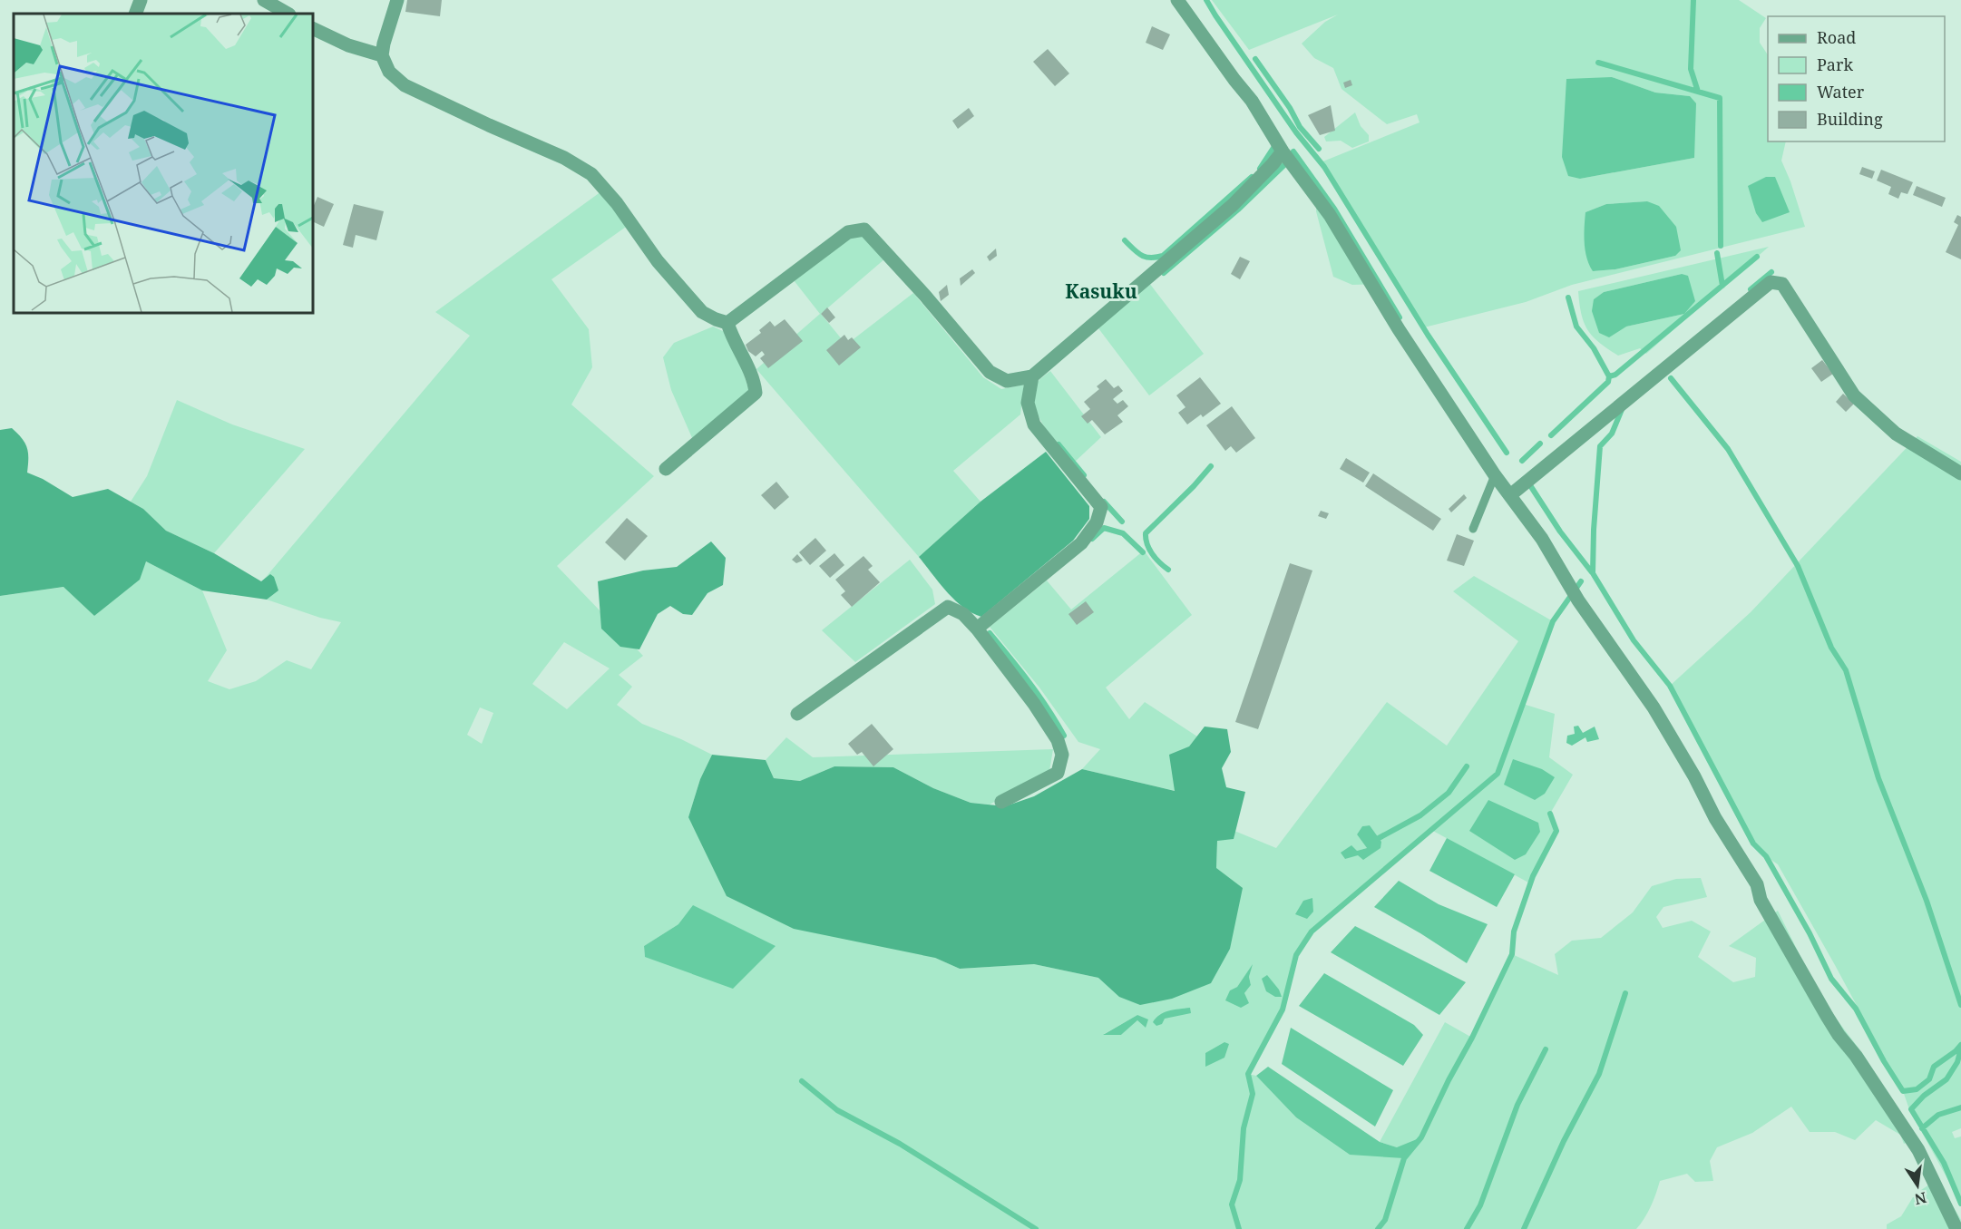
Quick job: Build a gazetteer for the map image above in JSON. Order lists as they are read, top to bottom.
{
  "districts": ["Kasuku"],
  "legend": [
    "Road",
    "Park",
    "Water",
    "Building"
  ],
  "north": "bottom"
}
